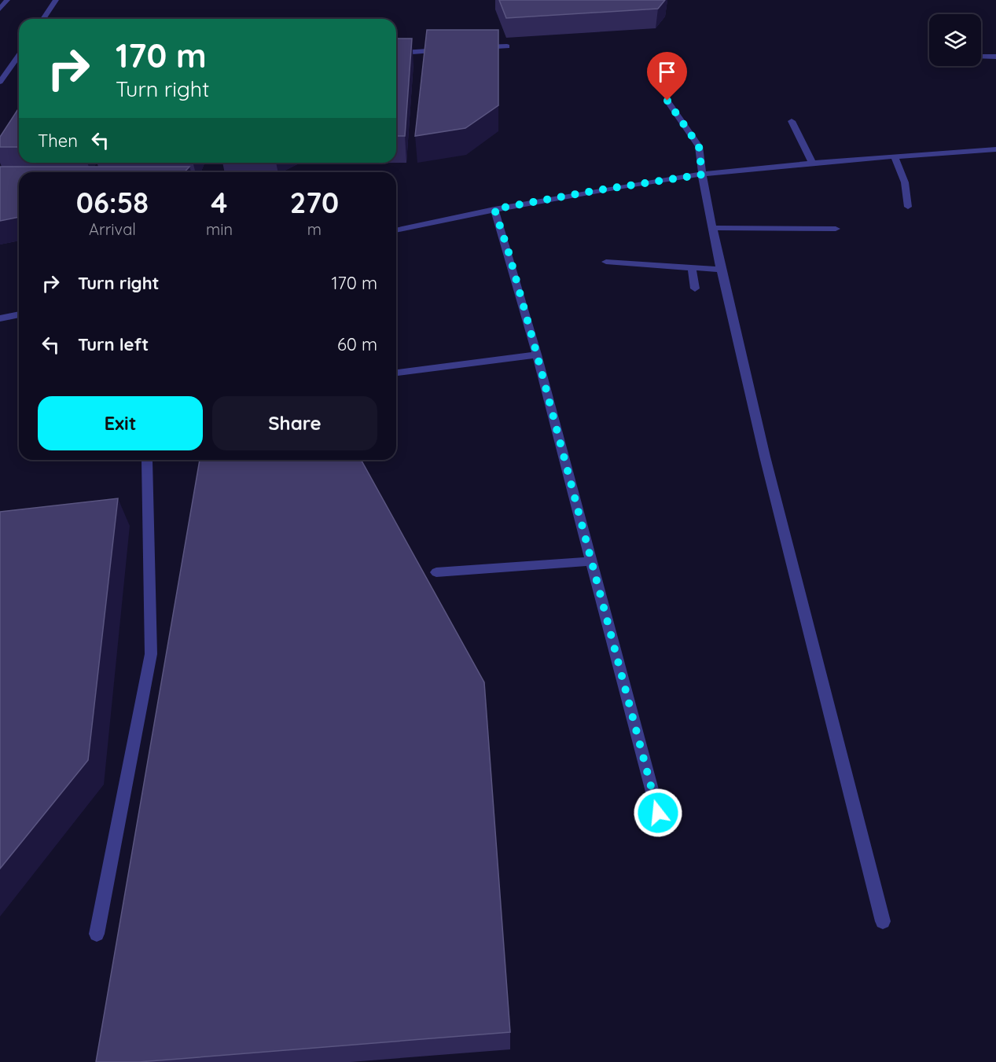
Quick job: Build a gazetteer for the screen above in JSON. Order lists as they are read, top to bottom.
{
  "page": {
    "turn": ["170 m", "Turn right"],
    "then": "Then",
    "eta": [
      "06:58",
      "Arrival",
      "4",
      "min",
      "270",
      "m"
    ],
    "list": [
      {
        "name": "Turn right",
        "value": "170 m"
      },
      {
        "name": "Turn left",
        "value": "60 m"
      }
    ],
    "buttons": ["Exit", "Share"]
  }
}
